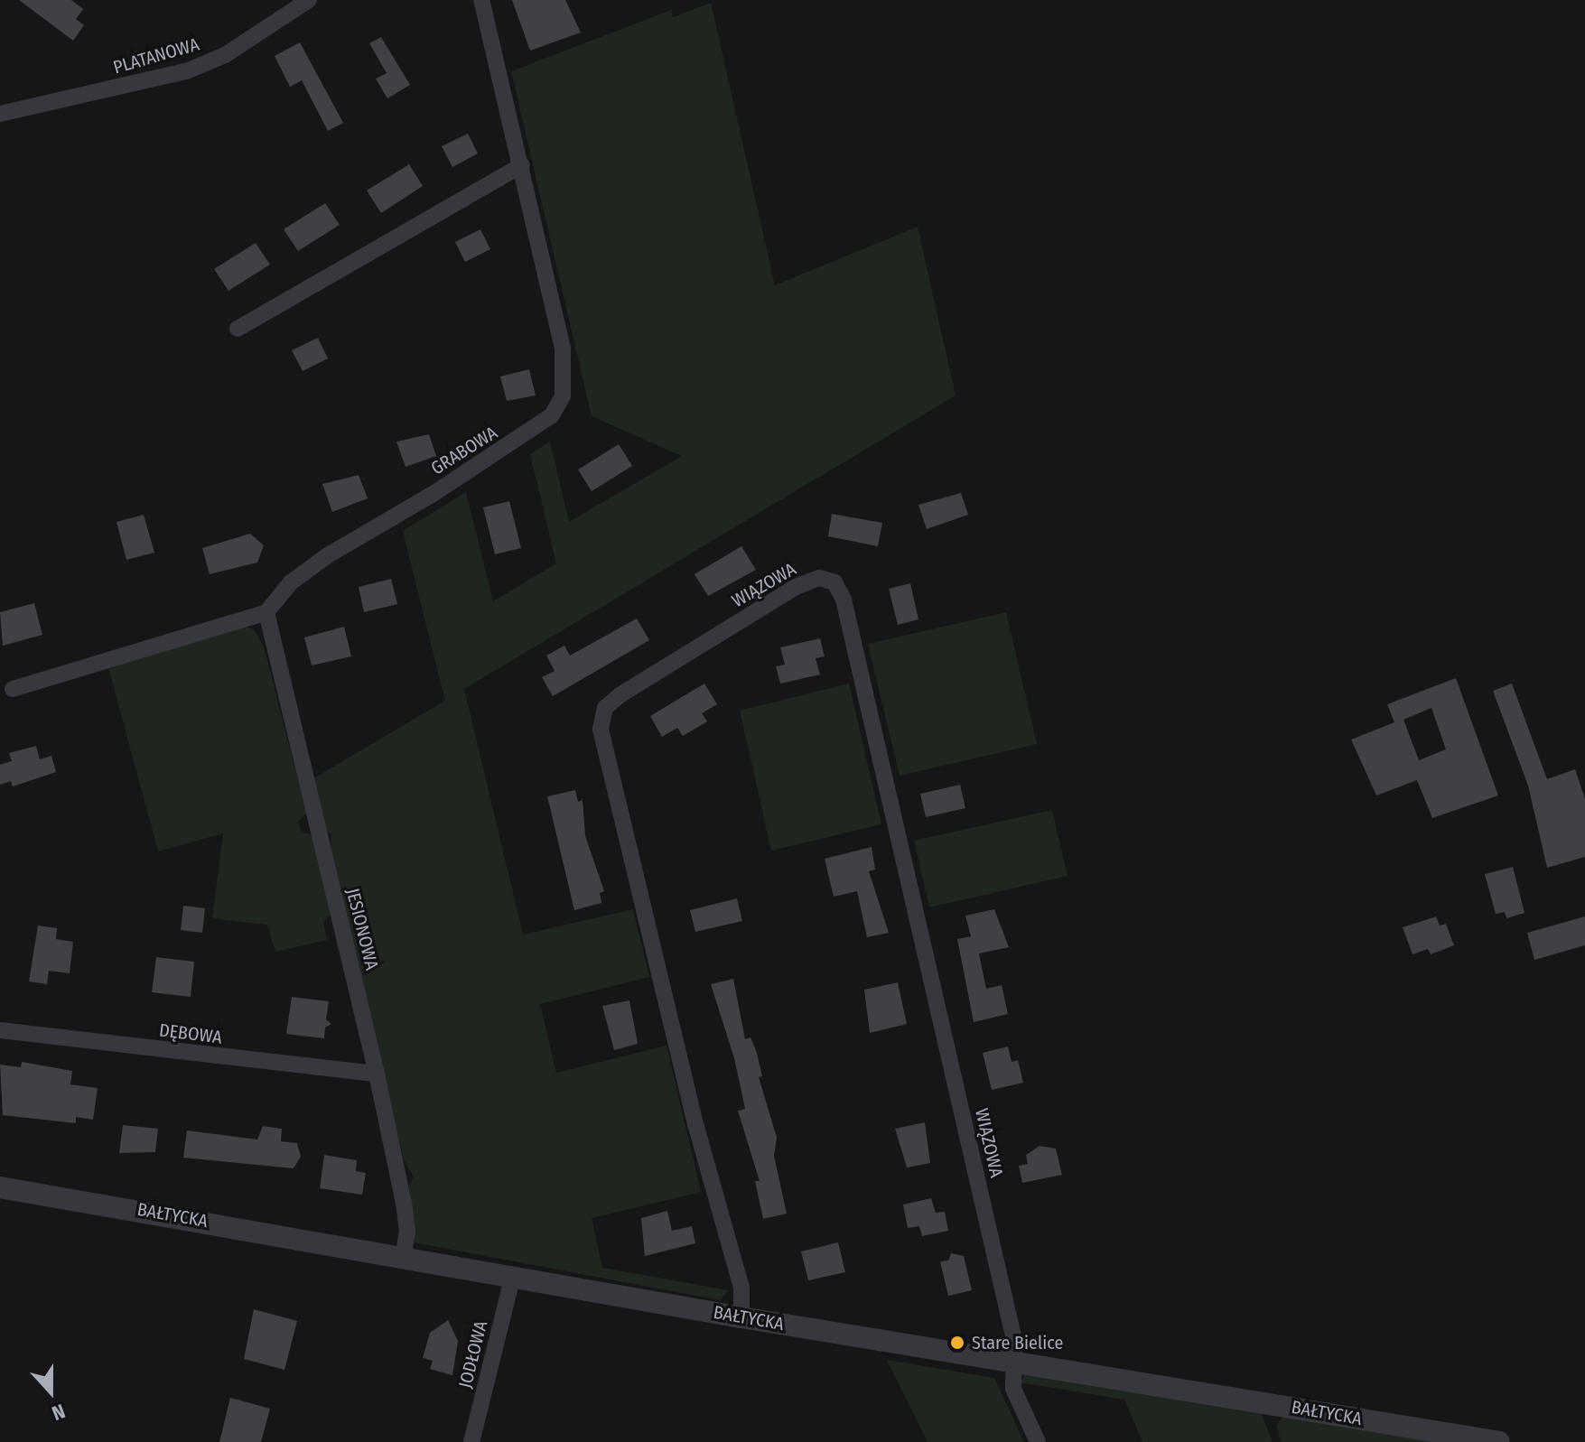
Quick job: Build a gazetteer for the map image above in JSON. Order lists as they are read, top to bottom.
{
  "streets": {
    "street": [
      "PLATANOWA",
      "GRABOWA",
      "WIĄZOWA",
      "JESIONOWA",
      "DĘBOWA",
      "BAŁTYCKA",
      "JODŁOWA"
    ]
  },
  "crossings": [
    ["GRABOWA", "JESIONOWA"],
    ["WIĄZOWA", "BAŁTYCKA"],
    ["JESIONOWA", "DĘBOWA"],
    ["JESIONOWA", "BAŁTYCKA"],
    ["BAŁTYCKA", "JODŁOWA"]
  ],
  "places": ["Stare Bielice"],
  "north": "bottom"
}
